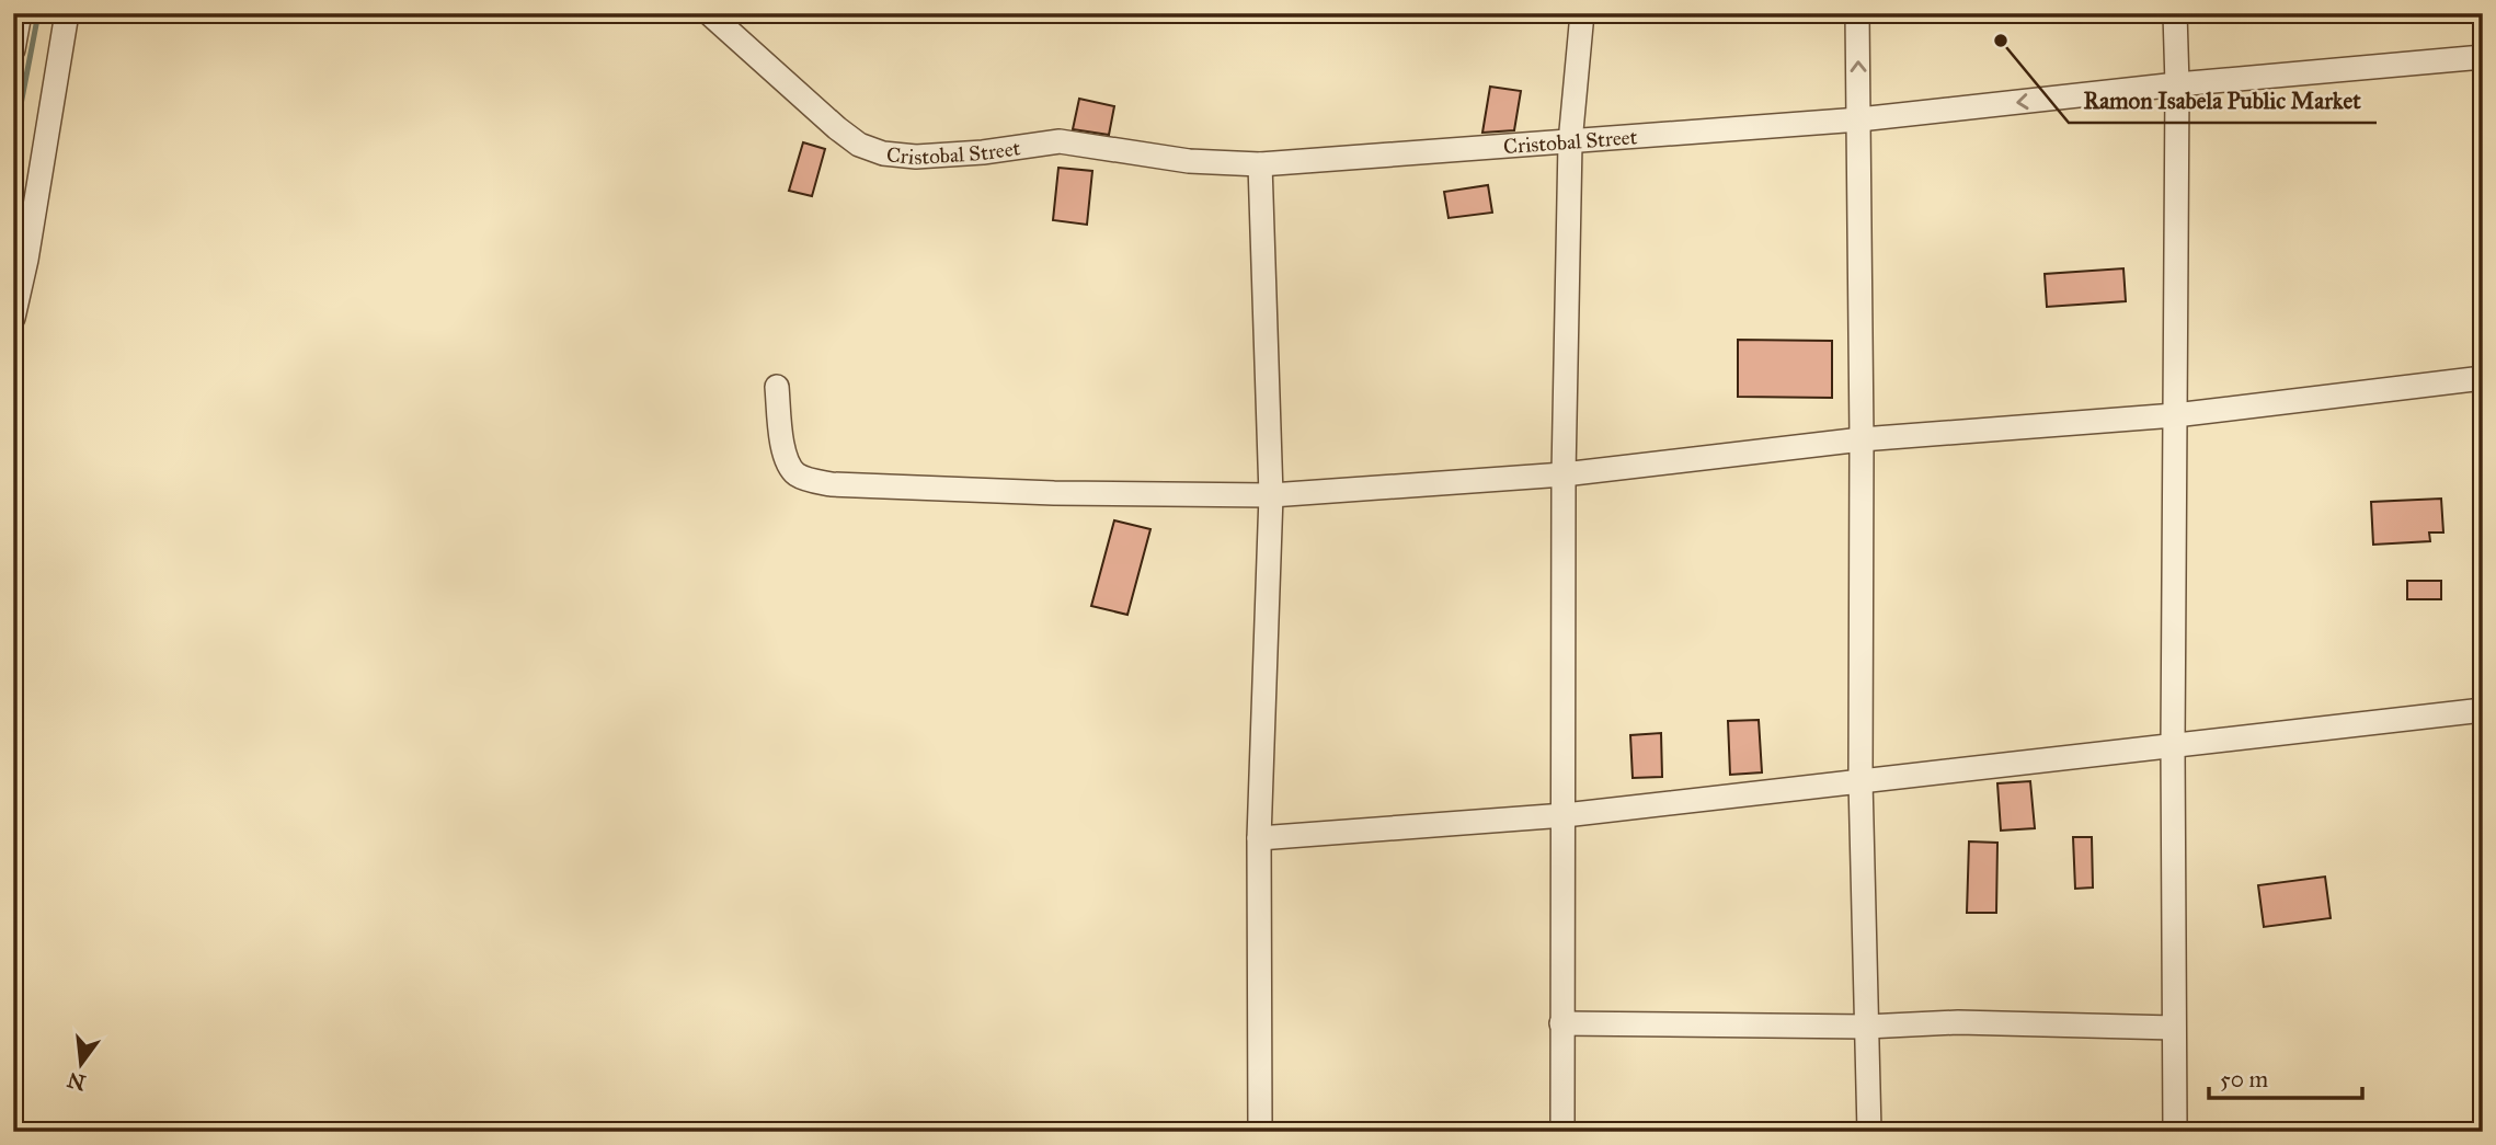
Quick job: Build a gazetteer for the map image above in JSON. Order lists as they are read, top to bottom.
{
  "streets": {
    "street": ["Cristobal Street"]
  },
  "places": ["Ramon Isabela Public Market"],
  "scale_bar": "50 m",
  "north": "bottom"
}
